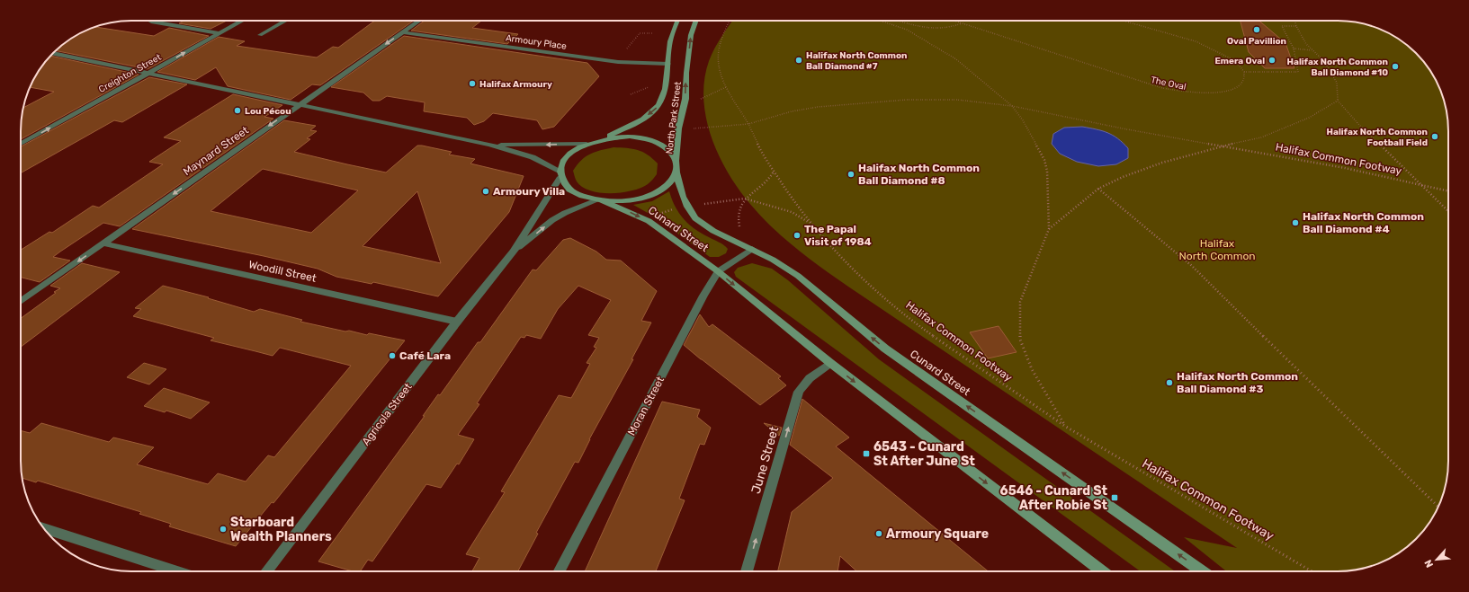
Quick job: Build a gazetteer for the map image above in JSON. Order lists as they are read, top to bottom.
{
  "streets": {
    "main road": ["North Park Street", "Cunard Street"],
    "street": [
      "Armoury Place",
      "Creighton Street",
      "Maynard Street",
      "Woodill Street",
      "Moran Street",
      "Agricola Street",
      "June Street"
    ],
    "path": ["The Oval", "Halifax Common Footway"]
  },
  "crossings": [
    ["Armoury Place", "North Park Street"],
    ["Armoury Place", "Maynard Street"],
    ["North Park Street", "Cunard Street"],
    ["North Park Street", "Agricola Street"],
    ["Maynard Street", "Woodill Street"],
    ["Cunard Street", "Moran Street"],
    ["Cunard Street", "Agricola Street"],
    ["Cunard Street", "June Street"],
    ["Woodill Street", "Agricola Street"]
  ],
  "one_way": ["Creighton Street", "Maynard Street", "June Street"],
  "parks": ["Halifax North Common"],
  "places": {
    "other": [
      "Oval Pavillion",
      "Halifax North Common Ball Diamond #7",
      "Emera Oval",
      "Halifax North Common Ball Diamond #10",
      "Halifax Armoury",
      "Lou Pécou",
      "Halifax North Common Football Field",
      "Halifax North Common Ball Diamond #8",
      "Armoury Villa",
      "Halifax North Common Ball Diamond #4",
      "The Papal Visit of 1984",
      "Café Lara",
      "Halifax North Common Ball Diamond #3",
      "Starboard Wealth Planners",
      "Armoury Square"
    ],
    "transit": ["6543 - Cunard St After June St", "6546 - Cunard St After Robie St"]
  },
  "north": "bottom left"
}
